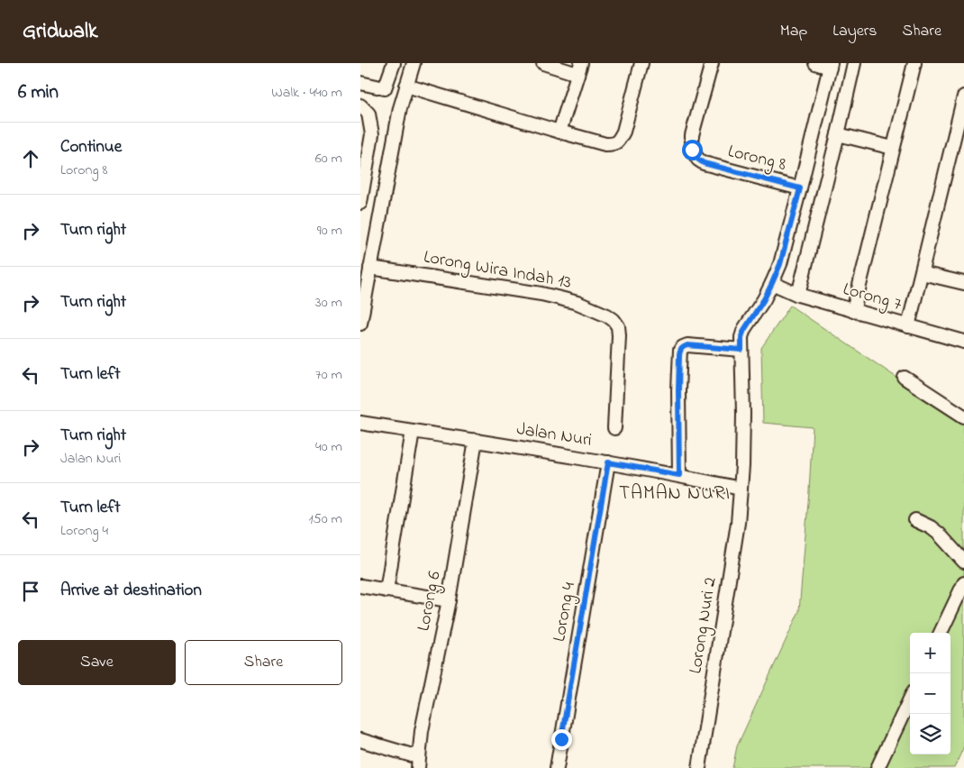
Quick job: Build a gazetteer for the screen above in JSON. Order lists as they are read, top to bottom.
{
  "streets": {
    "street": [
      "Lorong 8",
      "Lorong Wira Indah 13",
      "Lorong 7",
      "Jalan Nuri",
      "Lorong 6",
      "Lorong 4",
      "Lorong Nuri 2"
    ]
  },
  "crossings": [
    ["Lorong 8", "Lorong Nuri 2"],
    ["Lorong 7", "Lorong Nuri 2"],
    ["Jalan Nuri", "Lorong 6"],
    ["Jalan Nuri", "Lorong 4"],
    ["Jalan Nuri", "Lorong Nuri 2"]
  ],
  "districts": ["TAMAN NURI"],
  "page": {
    "header": "Gridwalk",
    "nav": ["Map", "Layers", "Share"],
    "heading": ["6 min", "Walk · 440 m"],
    "list": [
      ["Continue", "Lorong 8", "60 m"],
      ["Turn right", "90 m"],
      ["Turn right", "30 m"],
      ["Turn left", "70 m"],
      ["Turn right", "Jalan Nuri", "40 m"],
      ["Turn left", "Lorong 4", "150 m"],
      "Arrive at destination"
    ],
    "buttons": ["Save", "Share"],
    "map_buttons": ["+", "−"]
  }
}
